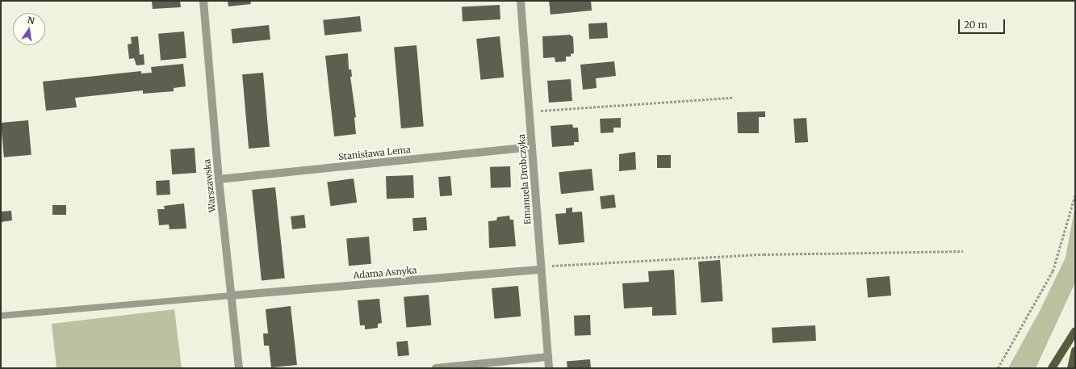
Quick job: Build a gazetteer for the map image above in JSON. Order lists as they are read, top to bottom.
{
  "streets": {
    "street": [
      "Stanisława Lema",
      "Emanuela Drobczyka",
      "Warszawska",
      "Adama Asnyka"
    ]
  },
  "crossings": [
    ["Stanisława Lema", "Emanuela Drobczyka"],
    ["Stanisława Lema", "Warszawska"],
    ["Emanuela Drobczyka", "Adama Asnyka"],
    ["Warszawska", "Adama Asnyka"]
  ],
  "scale_bar": "20 m",
  "north": "top"
}
